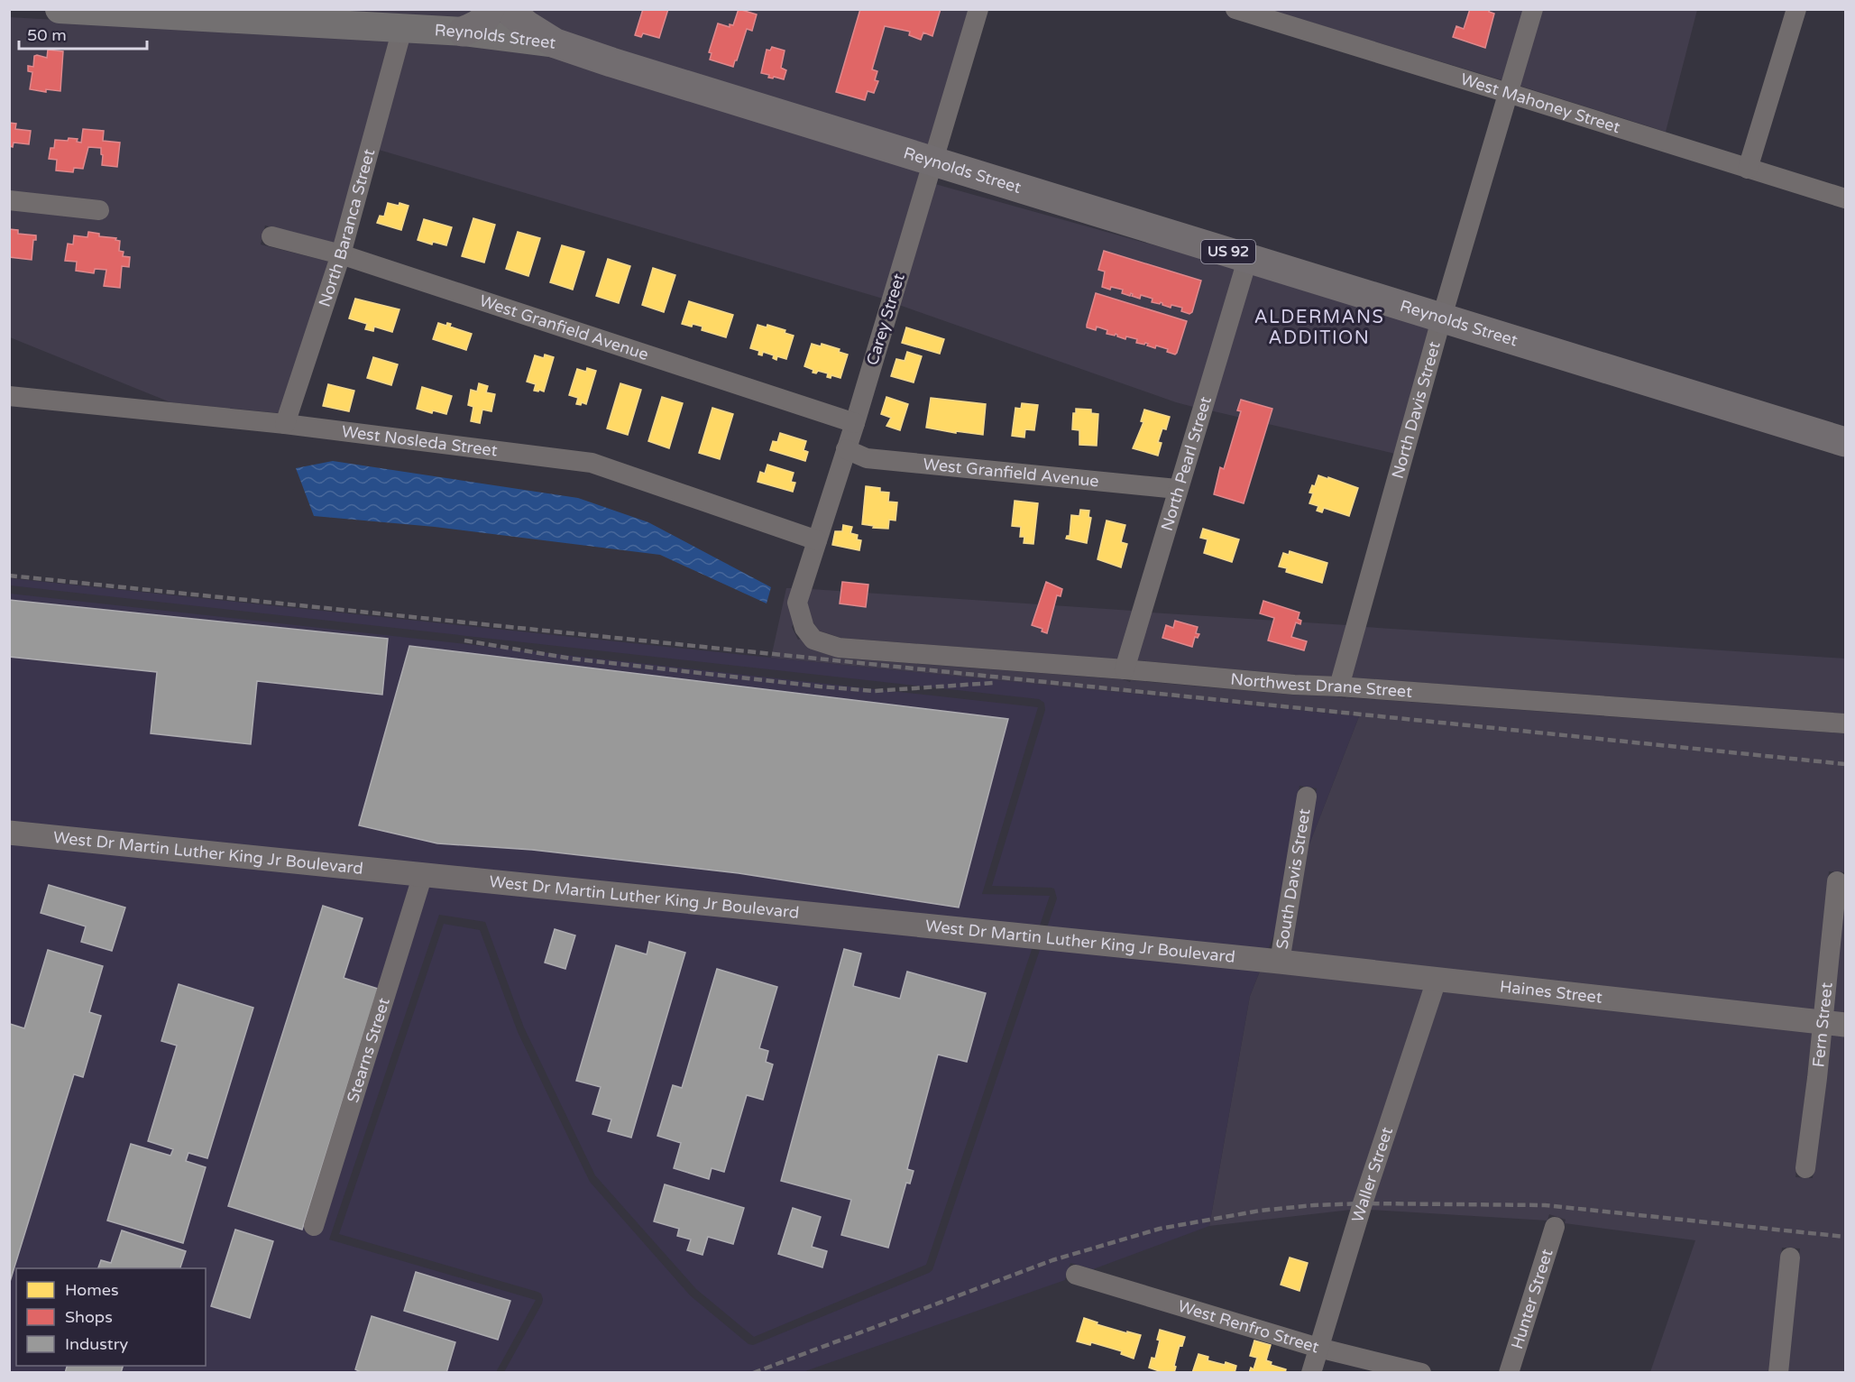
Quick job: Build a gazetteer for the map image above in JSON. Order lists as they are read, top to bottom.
{
  "streets": {
    "main road": ["Reynolds Street", "US 92"],
    "street": [
      "West Mahoney Street",
      "North Baranca Street",
      "Carey Street",
      "West Granfield Avenue",
      "North Davis Street",
      "West Nosleda Street",
      "North Pearl Street",
      "Northwest Drane Street",
      "West Dr Martin Luther King Jr Boulevard",
      "South Davis Street",
      "Haines Street",
      "Fern Street",
      "Stearns Street",
      "Waller Street",
      "Hunter Street",
      "West Renfro Street"
    ]
  },
  "crossings": [
    ["Reynolds Street", "North Baranca Street"],
    ["Reynolds Street", "US 92"],
    ["Reynolds Street", "Carey Street"],
    ["Reynolds Street", "North Davis Street"],
    ["Reynolds Street", "North Pearl Street"],
    ["West Mahoney Street", "North Davis Street"],
    ["North Baranca Street", "West Granfield Avenue"],
    ["North Baranca Street", "West Nosleda Street"],
    ["Carey Street", "West Granfield Avenue"],
    ["Carey Street", "West Nosleda Street"],
    ["Carey Street", "Northwest Drane Street"],
    ["West Granfield Avenue", "North Pearl Street"],
    ["North Davis Street", "Northwest Drane Street"],
    ["North Pearl Street", "Northwest Drane Street"],
    ["West Dr Martin Luther King Jr Boulevard", "South Davis Street"],
    ["West Dr Martin Luther King Jr Boulevard", "Haines Street"],
    ["West Dr Martin Luther King Jr Boulevard", "Stearns Street"],
    ["South Davis Street", "Haines Street"],
    ["Haines Street", "Fern Street"],
    ["Haines Street", "Waller Street"],
    ["Waller Street", "West Renfro Street"]
  ],
  "districts": ["ALDERMANS ADDITION"],
  "legend": ["Homes", "Shops", "Industry"],
  "scale_bar": "50 m"
}
